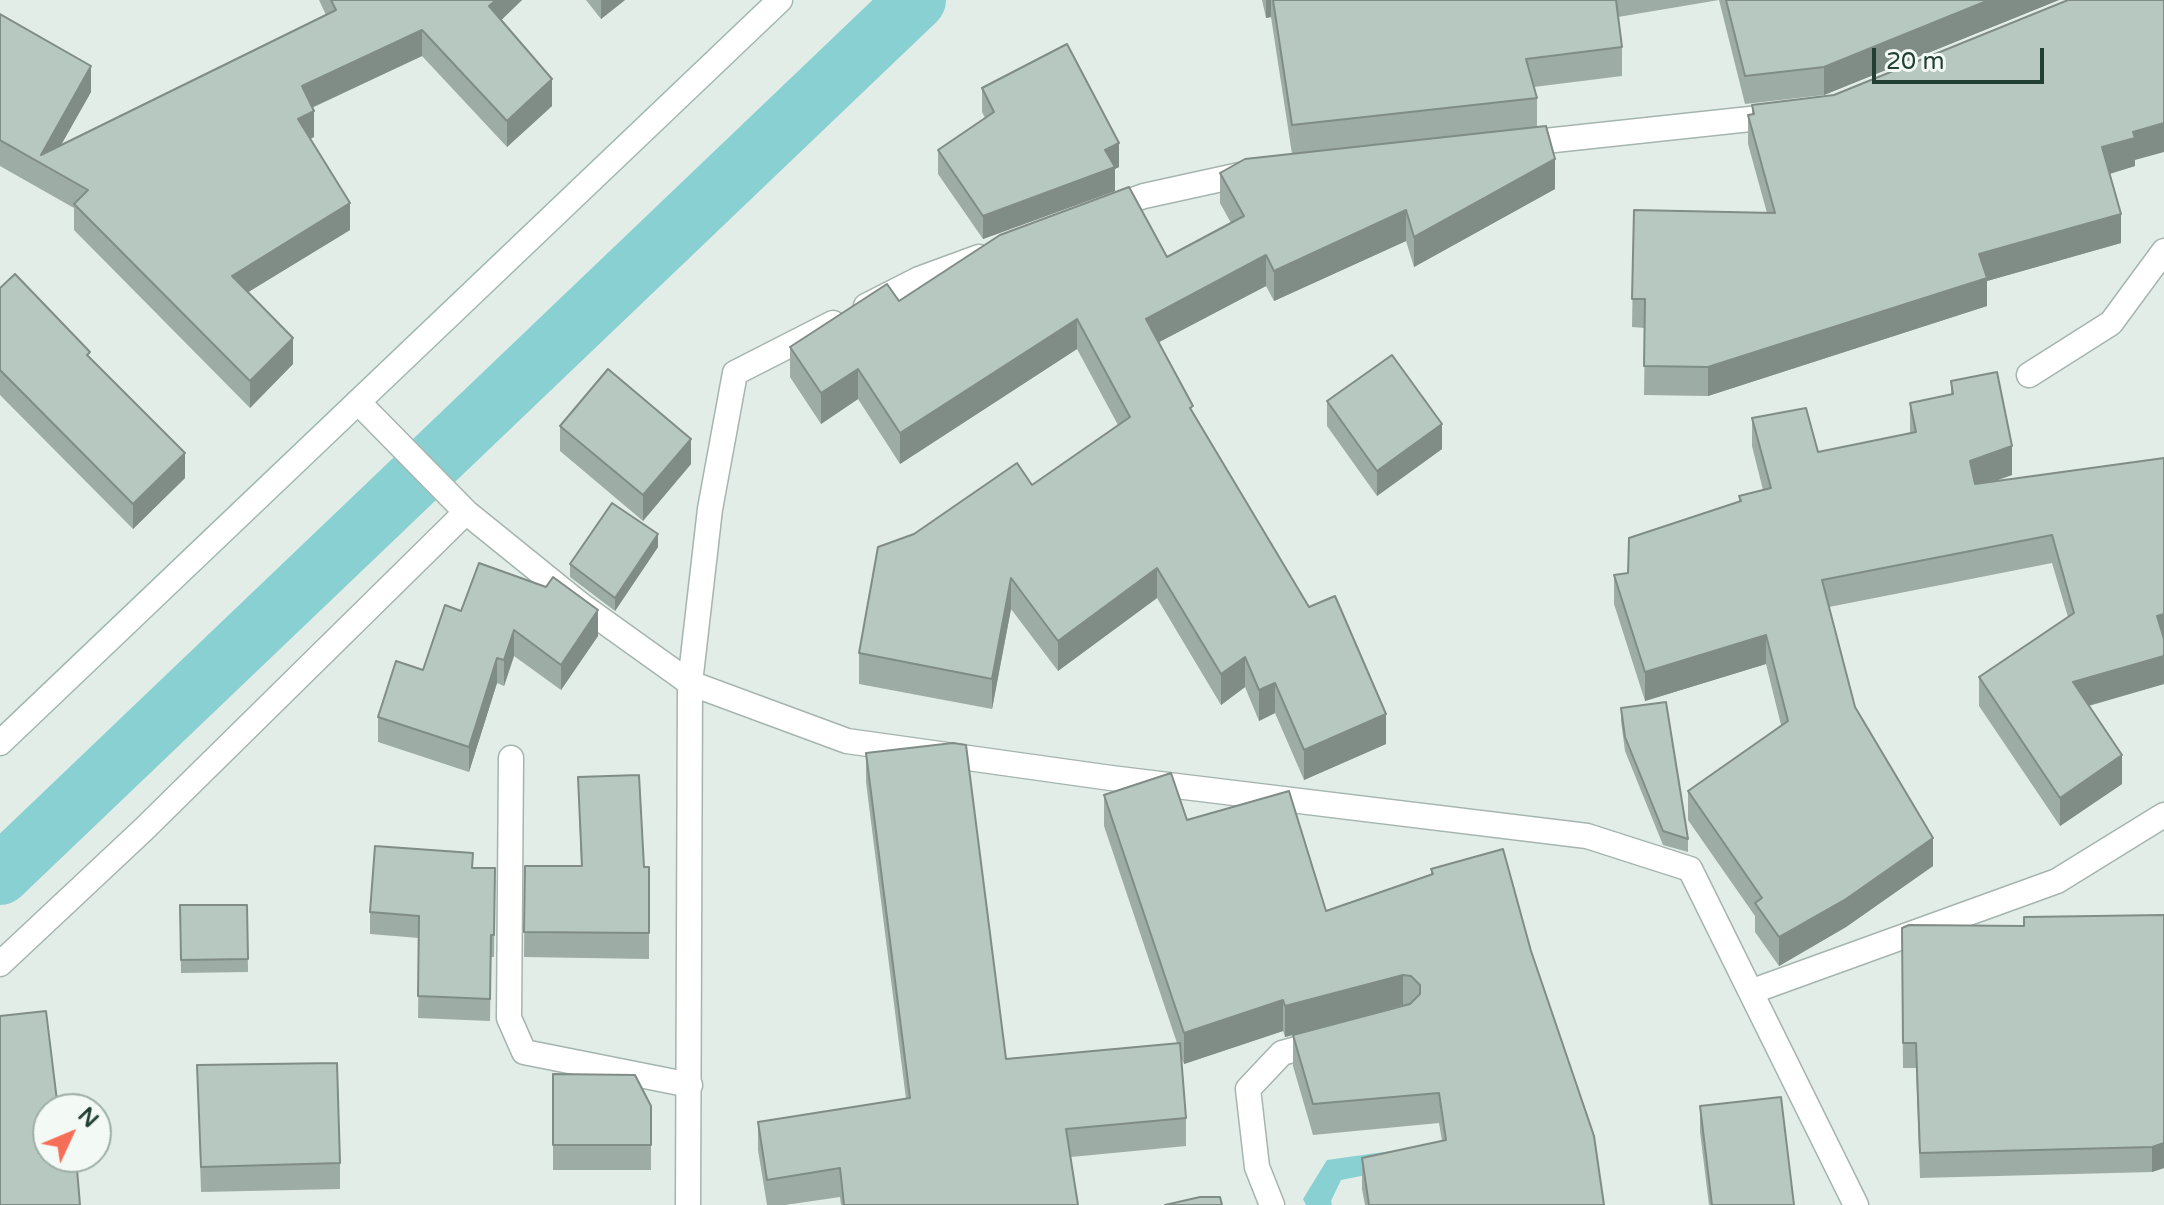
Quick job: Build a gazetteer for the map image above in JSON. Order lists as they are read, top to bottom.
{
  "scale_bar": "20 m",
  "north": "top right"
}
